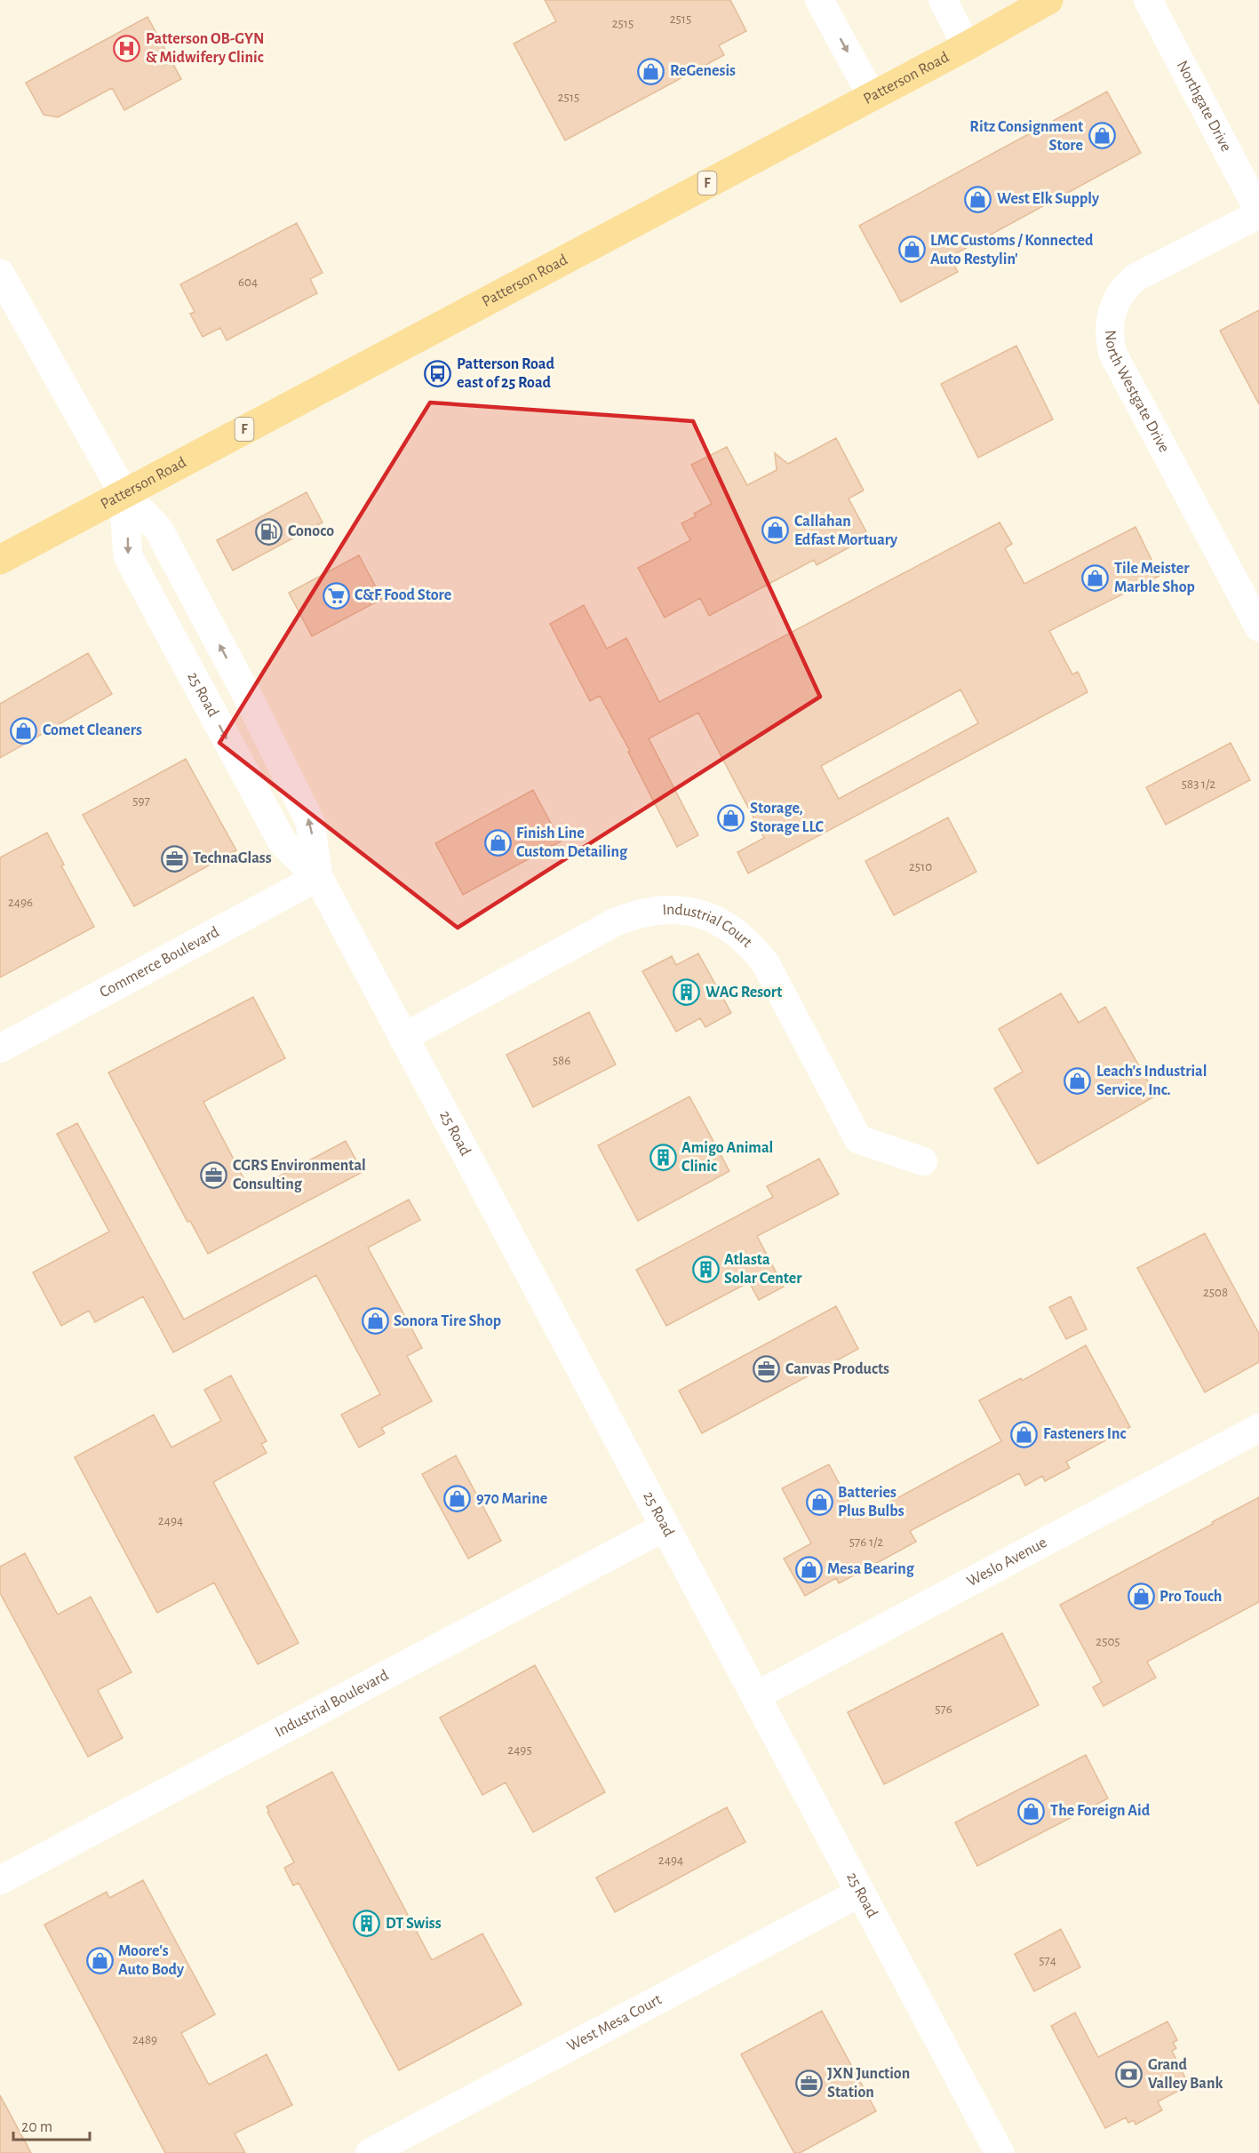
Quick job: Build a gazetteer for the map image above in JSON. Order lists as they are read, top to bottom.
{
  "streets": {
    "main road": ["Patterson Road", "F", "25 Road"],
    "street": [
      "Northgate Drive",
      "North Westgate Drive",
      "Industrial Court",
      "Commerce Boulevard",
      "Weslo Avenue",
      "Industrial Boulevard",
      "West Mesa Court"
    ]
  },
  "crossings": [
    ["Patterson Road", "25 Road"],
    ["Northgate Drive", "North Westgate Drive"],
    ["25 Road", "Industrial Court"],
    ["25 Road", "Commerce Boulevard"],
    ["25 Road", "Weslo Avenue"],
    ["25 Road", "Industrial Boulevard"],
    ["25 Road", "West Mesa Court"]
  ],
  "places": {
    "hospital": ["Patterson OB-GYN & Midwifery Clinic"],
    "shop": [
      "ReGenesis",
      "Ritz Consignment Store",
      "West Elk Supply",
      "LMC Customs / Konnected Auto Restylin'",
      "Callahan Edfast Mortuary",
      "Tile Meister Marble Shop",
      "Comet Cleaners",
      "Storage, Storage LLC",
      "Finish Line Custom Detailing",
      "Leach's Industrial Service, Inc.",
      "Sonora Tire Shop",
      "Fasteners Inc",
      "970 Marine",
      "Batteries Plus Bulbs",
      "Mesa Bearing",
      "Pro Touch",
      "The Foreign Aid",
      "Moore's Auto Body"
    ],
    "bus stop": ["Patterson Road east of 25 Road"],
    "fuel station": ["Conoco"],
    "supermarket": ["C&F Food Store"],
    "office": [
      "TechnaGlass",
      "CGRS Environmental Consulting",
      "Canvas Products",
      "JXN Junction Station"
    ],
    "building": [
      "WAG Resort",
      "Amigo Animal Clinic",
      "Atlasta Solar Center",
      "DT Swiss"
    ],
    "bank": ["Grand Valley Bank"]
  },
  "house_numbers": [
    "2515",
    "2515",
    "2515",
    "604",
    "583 1/2",
    "597",
    "2510",
    "2496",
    "586",
    "2508",
    "2494",
    "576 1/2",
    "2505",
    "576",
    "2495",
    "2494",
    "574",
    "2489"
  ],
  "scale_bar": "20 m"
}
